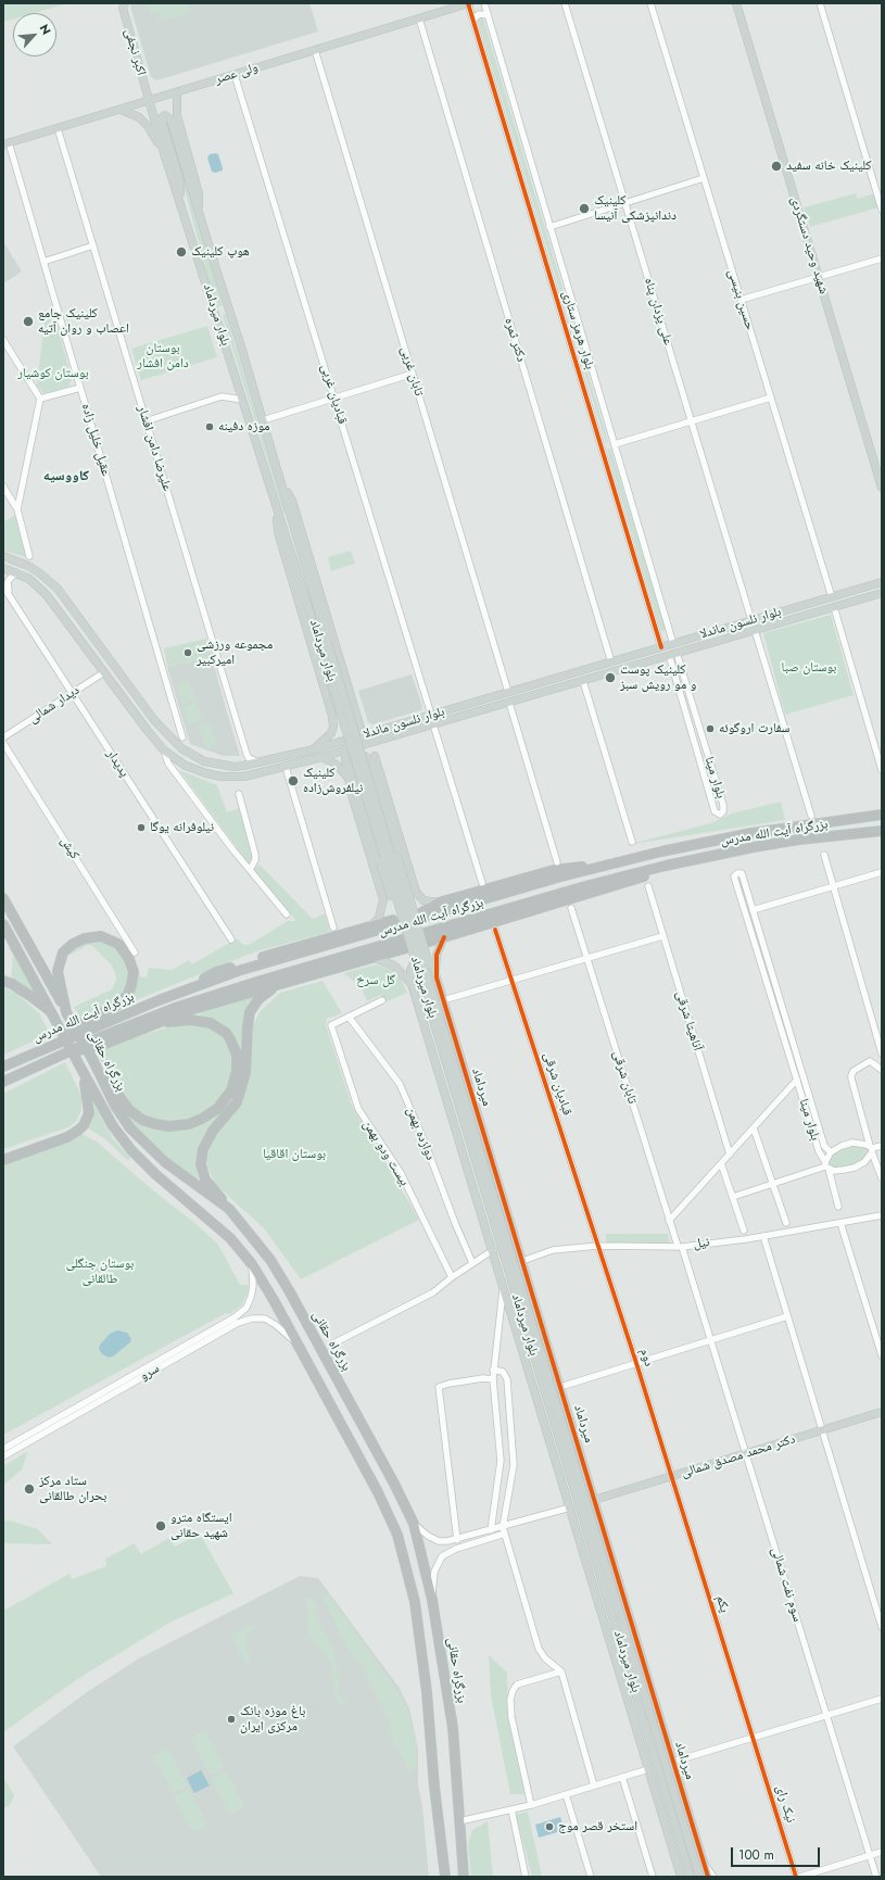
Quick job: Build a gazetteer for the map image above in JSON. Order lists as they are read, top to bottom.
{
  "streets": {
    "highway": ["بزرگراه آیت الله مدرس", "بزرگراه حقانی"],
    "main road": [
      "اکبر نجفی",
      "ولی عصر",
      "شهید وحید دستگردی",
      "بلوار میرداماد",
      "بلوار نلسون ماندلا",
      "میرداماد",
      "دکتر محمد مصدق شمالی"
    ],
    "street": [
      "حسین بنیسی",
      "علی یزدان پناه",
      "بلوار هرمز ستاری",
      "دکتر ثمره",
      "تابان غربی",
      "قبادیان غربی",
      "عقیل خلیل زاده",
      "علیرضا دامن افشار",
      "دیدار شمالی",
      "پدیدار",
      "بلوار مینا",
      "کیش",
      "آناهیتا شرقی",
      "تابان شرقی",
      "قبادیان شرقی",
      "دوازده بهمن",
      "بیست ودو بهمن",
      "نیل",
      "دوم",
      "سرو",
      "سوم نفت شمالی",
      "یکم",
      "نیک رای"
    ]
  },
  "crossings": [
    ["اکبر نجفی", "ولی عصر"],
    ["اکبر نجفی", "بلوار میرداماد"],
    ["ولی عصر", "بلوار میرداماد"],
    ["ولی عصر", "بلوار هرمز ستاری"],
    ["ولی عصر", "دکتر ثمره"],
    ["ولی عصر", "تابان غربی"],
    ["ولی عصر", "قبادیان غربی"],
    ["ولی عصر", "عقیل خلیل زاده"],
    ["ولی عصر", "علیرضا دامن افشار"],
    ["حسین بنیسی", "بلوار نلسون ماندلا"],
    ["علی یزدان پناه", "بلوار نلسون ماندلا"],
    ["بلوار هرمز ستاری", "بلوار نلسون ماندلا"],
    ["دکتر ثمره", "بلوار نلسون ماندلا"],
    ["تابان غربی", "بلوار نلسون ماندلا"],
    ["قبادیان غربی", "بلوار نلسون ماندلا"],
    ["علیرضا دامن افشار", "بلوار نلسون ماندلا"],
    ["بلوار نلسون ماندلا", "دیدار شمالی"],
    ["بلوار نلسون ماندلا", "بلوار مینا"],
    ["دیدار شمالی", "پدیدار"],
    ["بزرگراه حقانی", "سرو"],
    ["تابان شرقی", "نیل"],
    ["تابان شرقی", "سوم نفت شمالی"],
    ["قبادیان شرقی", "نیل"],
    ["قبادیان شرقی", "دوم"],
    ["میرداماد", "نیل"],
    ["میرداماد", "دکتر محمد مصدق شمالی"],
    ["دوازده بهمن", "بیست ودو بهمن"],
    ["نیل", "دوم"],
    ["دوم", "دکتر محمد مصدق شمالی"],
    ["دوم", "یکم"],
    ["دکتر محمد مصدق شمالی", "سوم نفت شمالی"],
    ["دکتر محمد مصدق شمالی", "یکم"],
    ["یکم", "نیک رای"]
  ],
  "districts": ["کاووسیه"],
  "parks": [
    "بوستان دامن افشار",
    "بوستان کوشیار",
    "بوستان صبا",
    "گل سرخ",
    "بوستان اقاقیا",
    "بوستان جنگلی طالقانی"
  ],
  "places": [
    "کلینیک خانه سفید",
    "کلینیک دندانپزشکی آنیسا",
    "هوپ کلینیک",
    "کلینیک جامع اعصاب و روان آتیه",
    "موزه دفینه",
    "مجموعه ورزشی امیرکبیر",
    "کلینیک پوست و مو رویش سبز",
    "سفارت اروگوئه",
    "کلینیک نیلفروش‌زاده",
    "نیلوفرانه یوگا",
    "ستاد مرکز بحران طالقانی",
    "ایستگاه مترو شهید حقانی",
    "باغ موزه بانک مرکزی ایران",
    "استخر قصر موج"
  ],
  "scale_bar": "100 m",
  "north": "top right"
}
